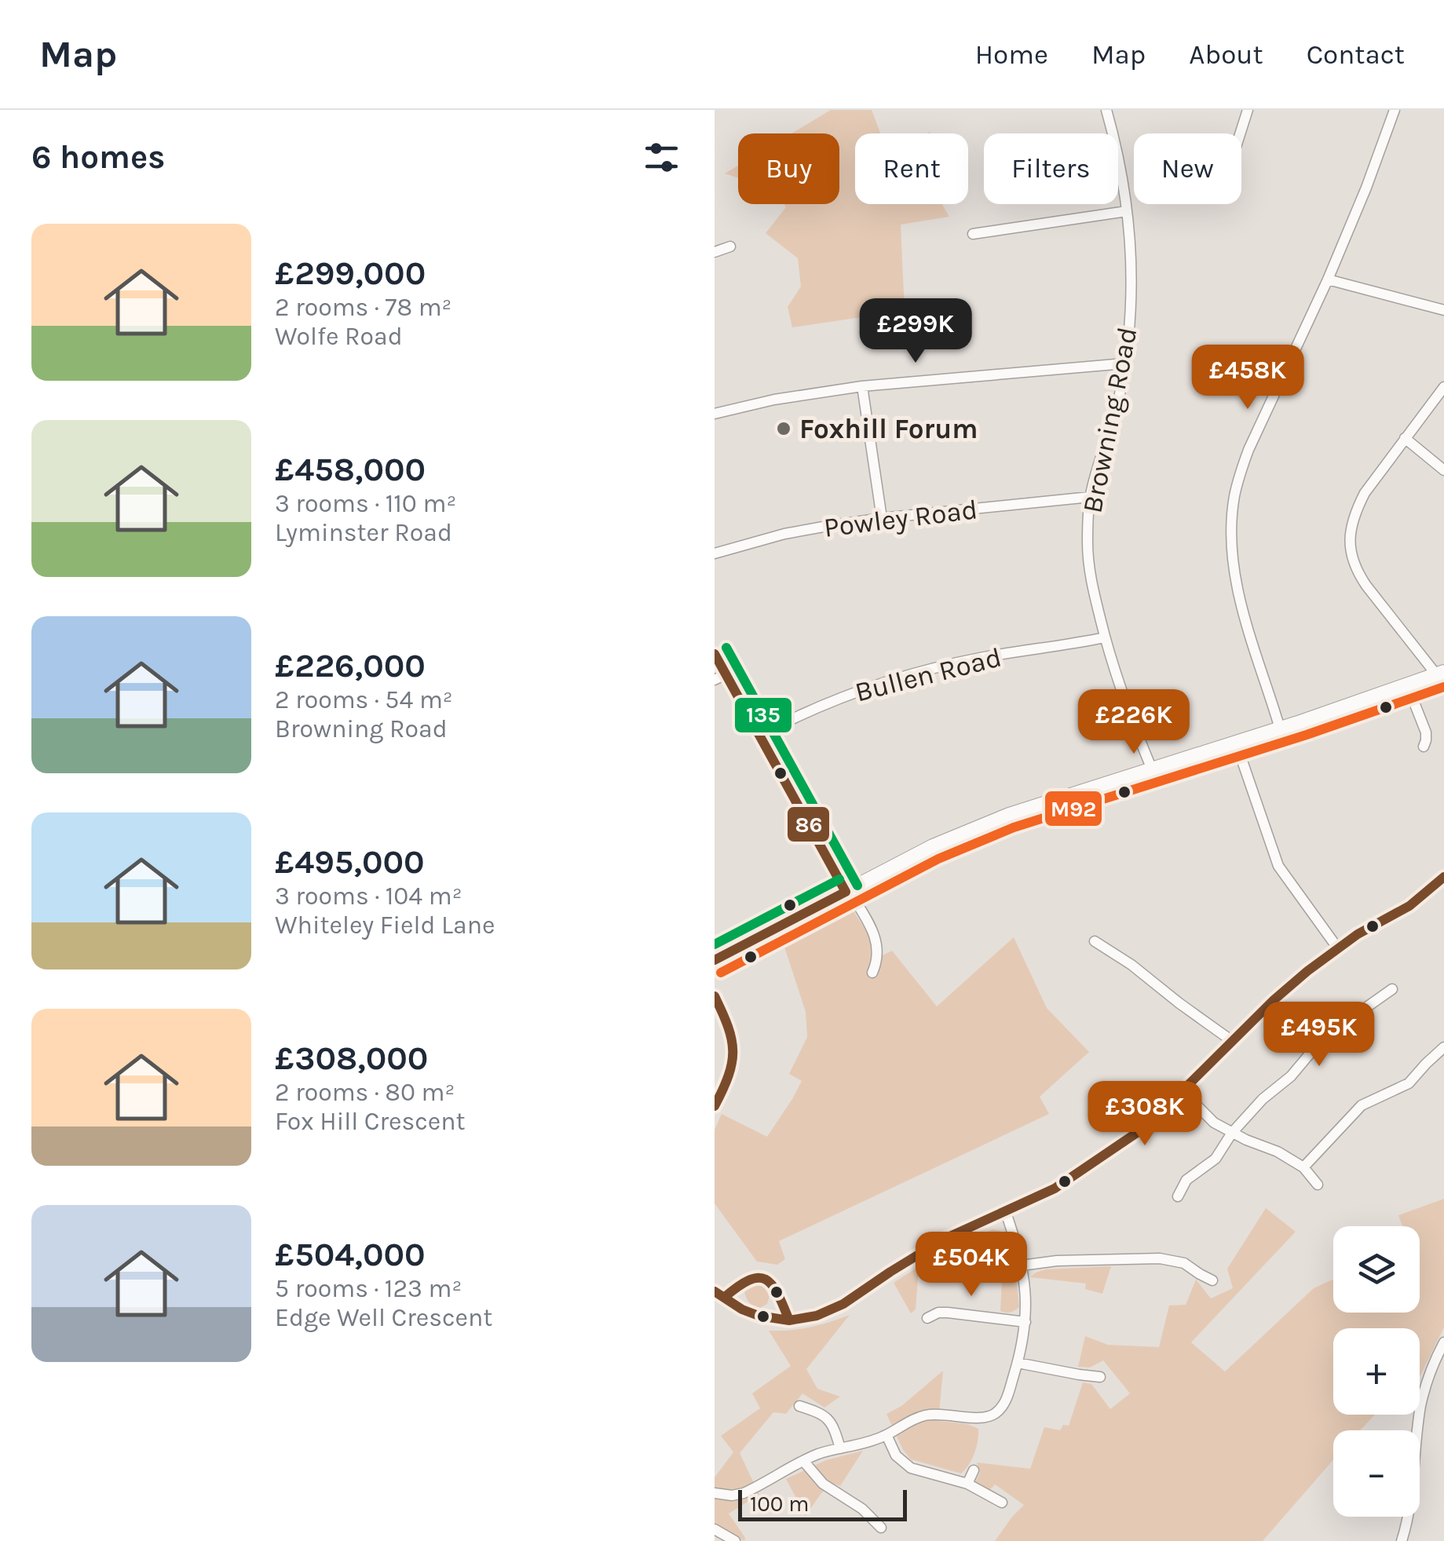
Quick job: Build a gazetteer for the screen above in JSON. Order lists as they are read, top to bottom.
{
  "streets": {
    "street": ["Browning Road", "Powley Road", "Bullen Road"]
  },
  "crossings": [
    ["Browning Road", "Powley Road"],
    ["Browning Road", "Bullen Road"]
  ],
  "places": ["Foxhill Forum"],
  "lines": ["transit line 135", "transit line 86", "transit line M92"],
  "scale_bar": "100 m",
  "page": {
    "header": "Map",
    "nav": [
      "Home",
      "Map",
      "About",
      "Contact"
    ],
    "heading": "6 homes",
    "chip": [
      "Buy",
      "Rent",
      "Filters",
      "New"
    ],
    "list": [
      {
        "name": "£299,000",
        "note": "2 rooms · 78 m² · Wolfe Road"
      },
      {
        "name": "£458,000",
        "note": "3 rooms · 110 m² · Lyminster Road"
      },
      {
        "name": "£226,000",
        "note": "2 rooms · 54 m² · Browning Road"
      },
      {
        "name": "£495,000",
        "note": "3 rooms · 104 m² · Whiteley Field Lane"
      },
      {
        "name": "£308,000",
        "note": "2 rooms · 80 m² · Fox Hill Crescent"
      },
      {
        "name": "£504,000",
        "note": "5 rooms · 123 m² · Edge Well Crescent"
      }
    ],
    "price": [
      "£299K",
      "£458K",
      "£226K",
      "£495K",
      "£308K",
      "£504K"
    ],
    "map_buttons": ["+", "−"],
    "scale": "100 m"
  }
}
